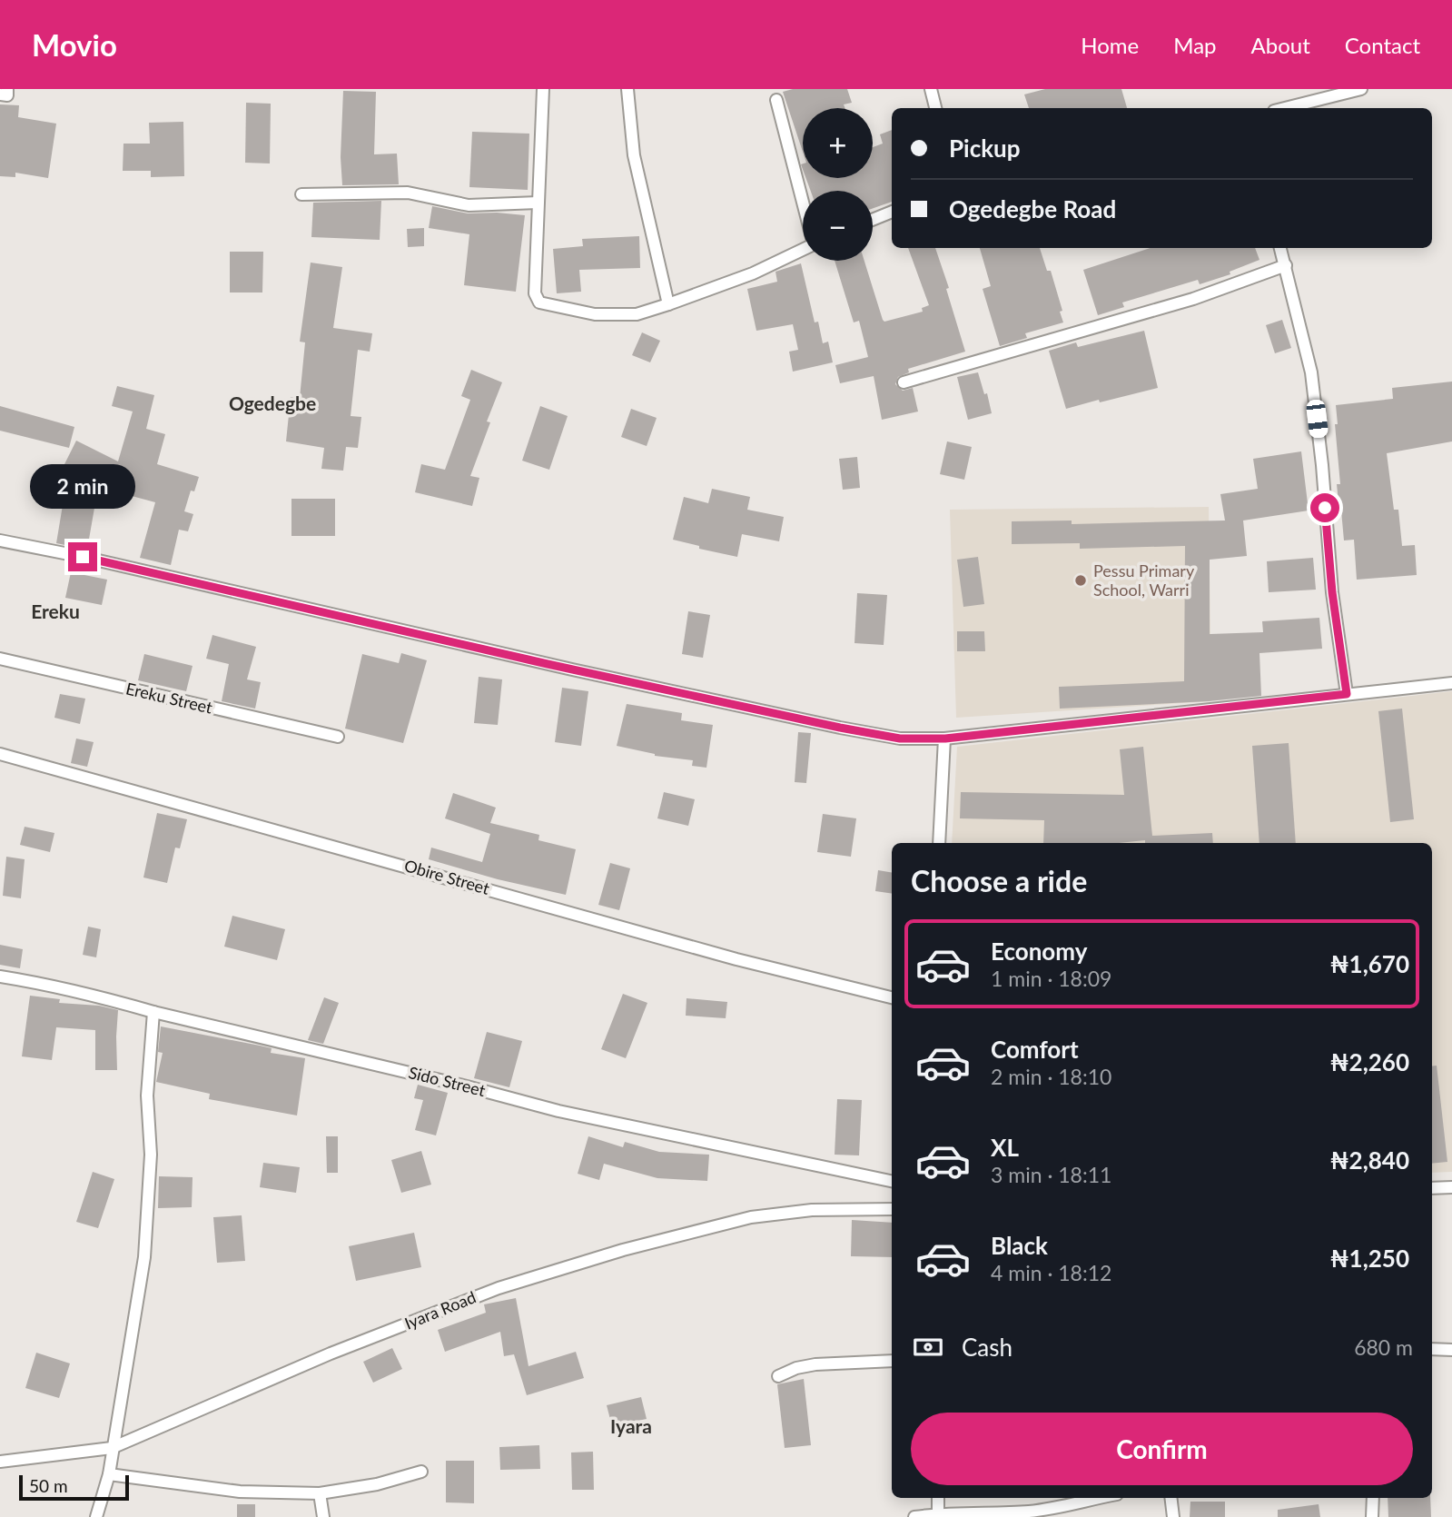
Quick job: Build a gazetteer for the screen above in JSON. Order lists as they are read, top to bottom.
{
  "streets": {
    "street": [
      "Ereku Street",
      "Obire Street",
      "Sido Street",
      "Iyara Road"
    ]
  },
  "districts": ["Ogedegbe", "Ereku", "Iyara"],
  "places": ["Pessu Primary School, Warri"],
  "scale_bar": "50 m",
  "page": {
    "header": "Movio",
    "nav": [
      "Home",
      "Map",
      "About",
      "Contact"
    ],
    "map_buttons": ["+", "−"],
    "banner": ["Pickup", "Ogedegbe Road"],
    "bubble": "2 min",
    "heading": "Choose a ride",
    "list": [
      {
        "name": "Economy",
        "note": "1 min · 18:09",
        "value": "₦1,670"
      },
      {
        "name": "Comfort",
        "note": "2 min · 18:10",
        "value": "₦2,260"
      },
      {
        "name": "XL",
        "note": "3 min · 18:11",
        "value": "₦2,840"
      },
      {
        "name": "Black",
        "note": "4 min · 18:12",
        "value": "₦1,250"
      }
    ],
    "pay": ["Cash", "680 m"],
    "buttons": "Confirm",
    "scale": "50 m"
  }
}
